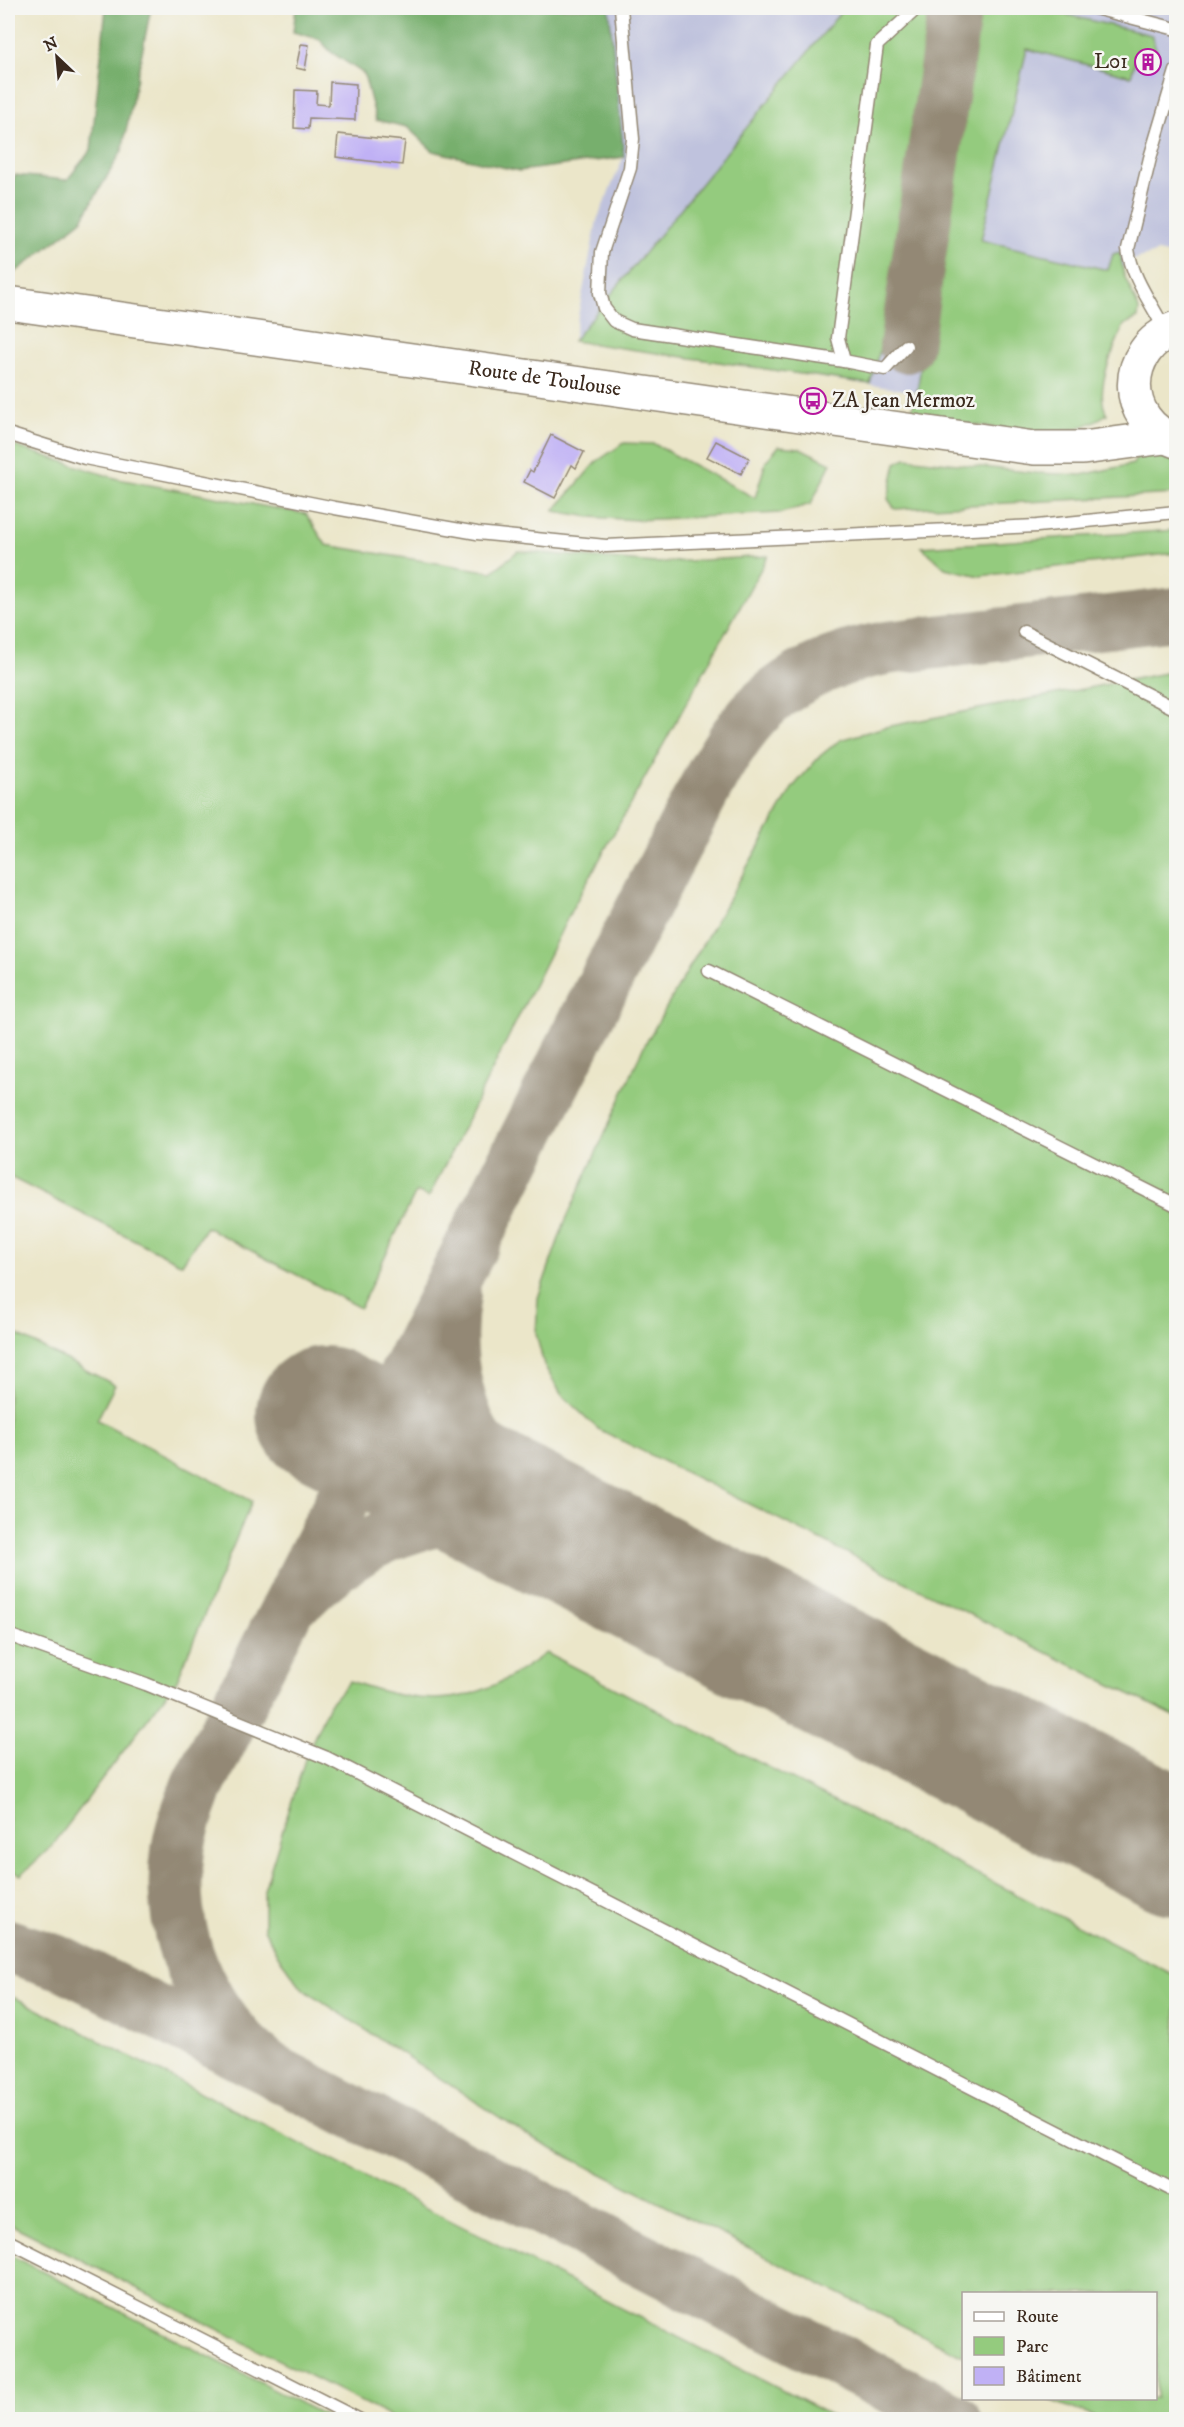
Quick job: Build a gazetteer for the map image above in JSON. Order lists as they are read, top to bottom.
{
  "streets": {
    "main road": ["Route de Toulouse"]
  },
  "places": {
    "building": ["L01"],
    "bus stop": ["ZA Jean Mermoz"]
  },
  "legend": ["Route", "Parc", "Bâtiment"],
  "north": "top left"
}
